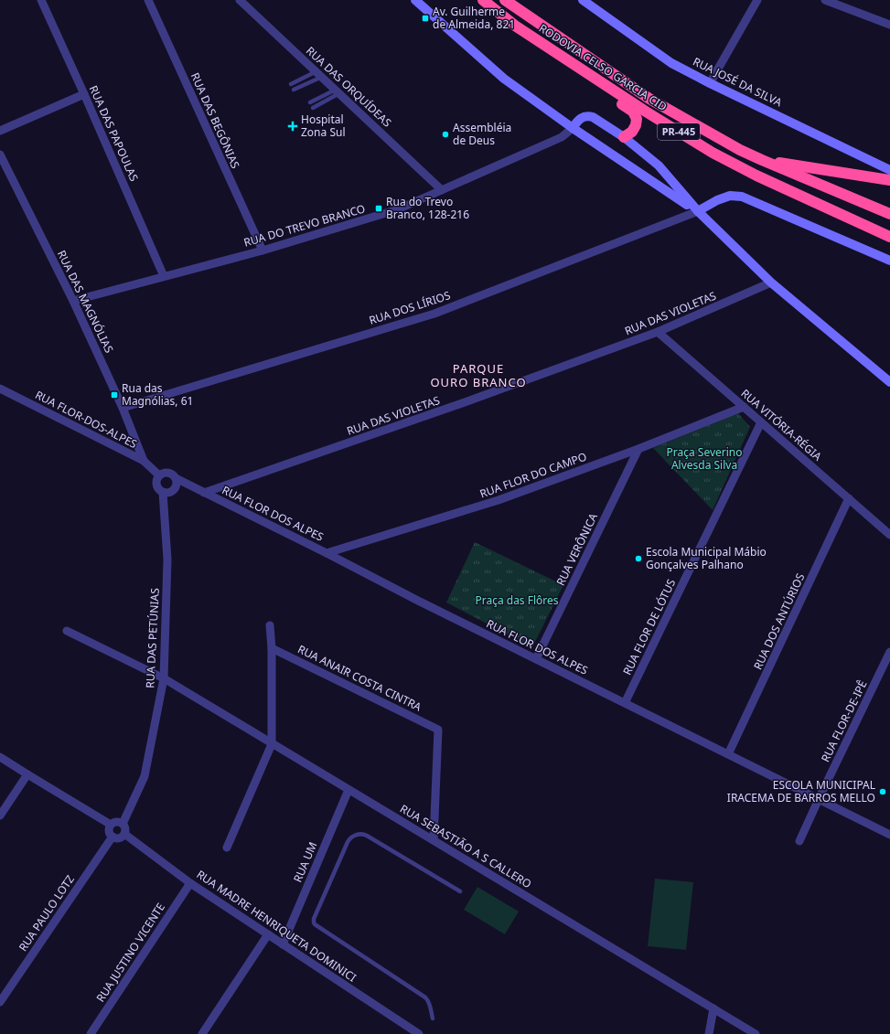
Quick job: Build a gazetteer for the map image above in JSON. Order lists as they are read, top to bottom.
{
  "streets": {
    "highway": ["RODOVIA CELSO GARCIA CID", "PR-445"],
    "street": [
      "RUA JOSÉ DA SILVA",
      "RUA DAS ORQUÍDEAS",
      "RUA DAS BEGÔNIAS",
      "RUA DAS PAPOULAS",
      "RUA DO TREVO BRANCO",
      "RUA DAS MAGNÓLIAS",
      "RUA DOS LÍRIOS",
      "RUA DAS VIOLETAS",
      "RUA FLOR-DOS-ALPES",
      "RUA VITÓRIA-RÉGIA",
      "RUA FLOR DO CAMPO",
      "RUA FLOR DOS ALPES",
      "RUA VERÔNICA",
      "RUA DOS ANTÚRIOS",
      "RUA FLOR DE LÓTUS",
      "RUA DAS PETÚNIAS",
      "RUA ANAIR COSTA CINTRA",
      "RUA FLOR-DE-IPÊ",
      "RUA SEBASTIÃO A S CALLERO",
      "RUA UM",
      "RUA PAULO LOTZ",
      "RUA MADRE HENRIQUETA DOMINICI",
      "RUA JUSTINO VICENTE"
    ]
  },
  "crossings": [
    ["RUA DAS ORQUÍDEAS", "RUA DO TREVO BRANCO"],
    ["RUA DAS BEGÔNIAS", "RUA DO TREVO BRANCO"],
    ["RUA DAS PAPOULAS", "RUA DO TREVO BRANCO"],
    ["RUA DO TREVO BRANCO", "RUA DAS MAGNÓLIAS"],
    ["RUA DAS MAGNÓLIAS", "RUA DOS LÍRIOS"],
    ["RUA DAS MAGNÓLIAS", "RUA FLOR-DOS-ALPES"],
    ["RUA DAS VIOLETAS", "RUA VITÓRIA-RÉGIA"],
    ["RUA DAS VIOLETAS", "RUA FLOR DOS ALPES"],
    ["RUA FLOR-DOS-ALPES", "RUA FLOR DOS ALPES"],
    ["RUA FLOR-DOS-ALPES", "RUA DAS PETÚNIAS"],
    ["RUA VITÓRIA-RÉGIA", "RUA FLOR DO CAMPO"],
    ["RUA VITÓRIA-RÉGIA", "RUA DOS ANTÚRIOS"],
    ["RUA VITÓRIA-RÉGIA", "RUA FLOR DE LÓTUS"],
    ["RUA FLOR DO CAMPO", "RUA FLOR DOS ALPES"],
    ["RUA FLOR DO CAMPO", "RUA VERÔNICA"],
    ["RUA FLOR DOS ALPES", "RUA VERÔNICA"],
    ["RUA FLOR DOS ALPES", "RUA DOS ANTÚRIOS"],
    ["RUA FLOR DOS ALPES", "RUA FLOR DE LÓTUS"],
    ["RUA FLOR DOS ALPES", "RUA DAS PETÚNIAS"],
    ["RUA FLOR DOS ALPES", "RUA FLOR-DE-IPÊ"],
    ["RUA DAS PETÚNIAS", "RUA SEBASTIÃO A S CALLERO"],
    ["RUA DAS PETÚNIAS", "RUA PAULO LOTZ"],
    ["RUA DAS PETÚNIAS", "RUA MADRE HENRIQUETA DOMINICI"],
    ["RUA ANAIR COSTA CINTRA", "RUA SEBASTIÃO A S CALLERO"],
    ["RUA SEBASTIÃO A S CALLERO", "RUA UM"],
    ["RUA UM", "RUA MADRE HENRIQUETA DOMINICI"],
    ["RUA PAULO LOTZ", "RUA MADRE HENRIQUETA DOMINICI"],
    ["RUA MADRE HENRIQUETA DOMINICI", "RUA JUSTINO VICENTE"]
  ],
  "districts": ["PARQUE OURO BRANCO"],
  "parks": ["Praça Severino Alvesda Silva", "Praça das Flôres"],
  "places": {
    "transit": ["Av. Guilherme de Almeida, 821", "Rua do Trevo Branco, 128-216", "Rua das Magnólias, 61"],
    "health": ["Hospital Zona Sul"],
    "other": ["Assembléia de Deus", "Escola Municipal Mábio Gonçalves Palhano", "ESCOLA MUNICIPAL IRACEMA DE BARROS MELLO"]
  }
}
